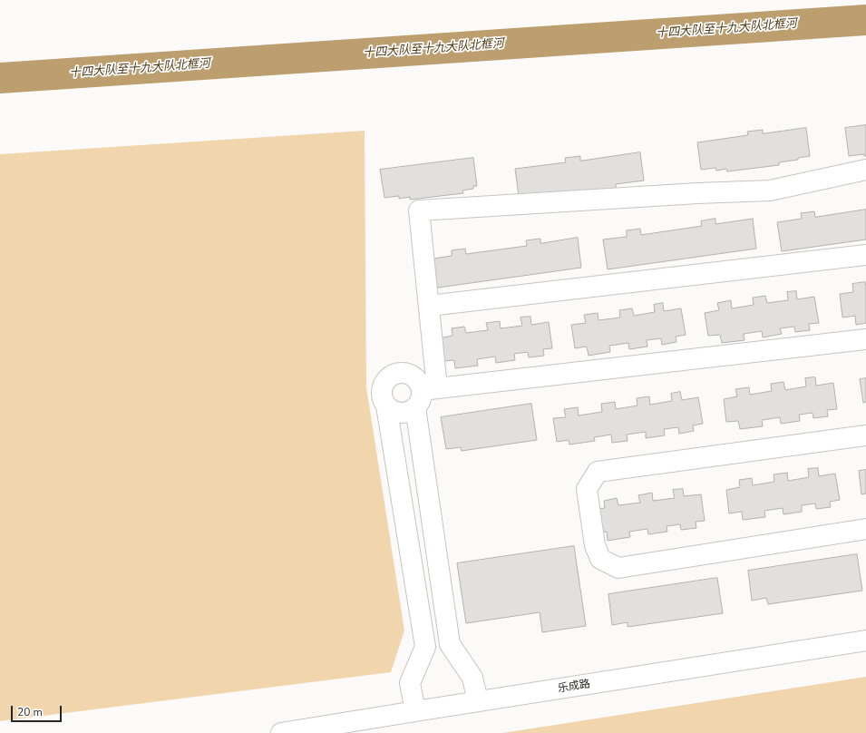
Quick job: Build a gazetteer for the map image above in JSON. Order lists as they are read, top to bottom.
{
  "streets": {
    "street": ["乐成路"]
  },
  "water": ["十四大队至十九大队北框河"],
  "scale_bar": "20 m"
}
